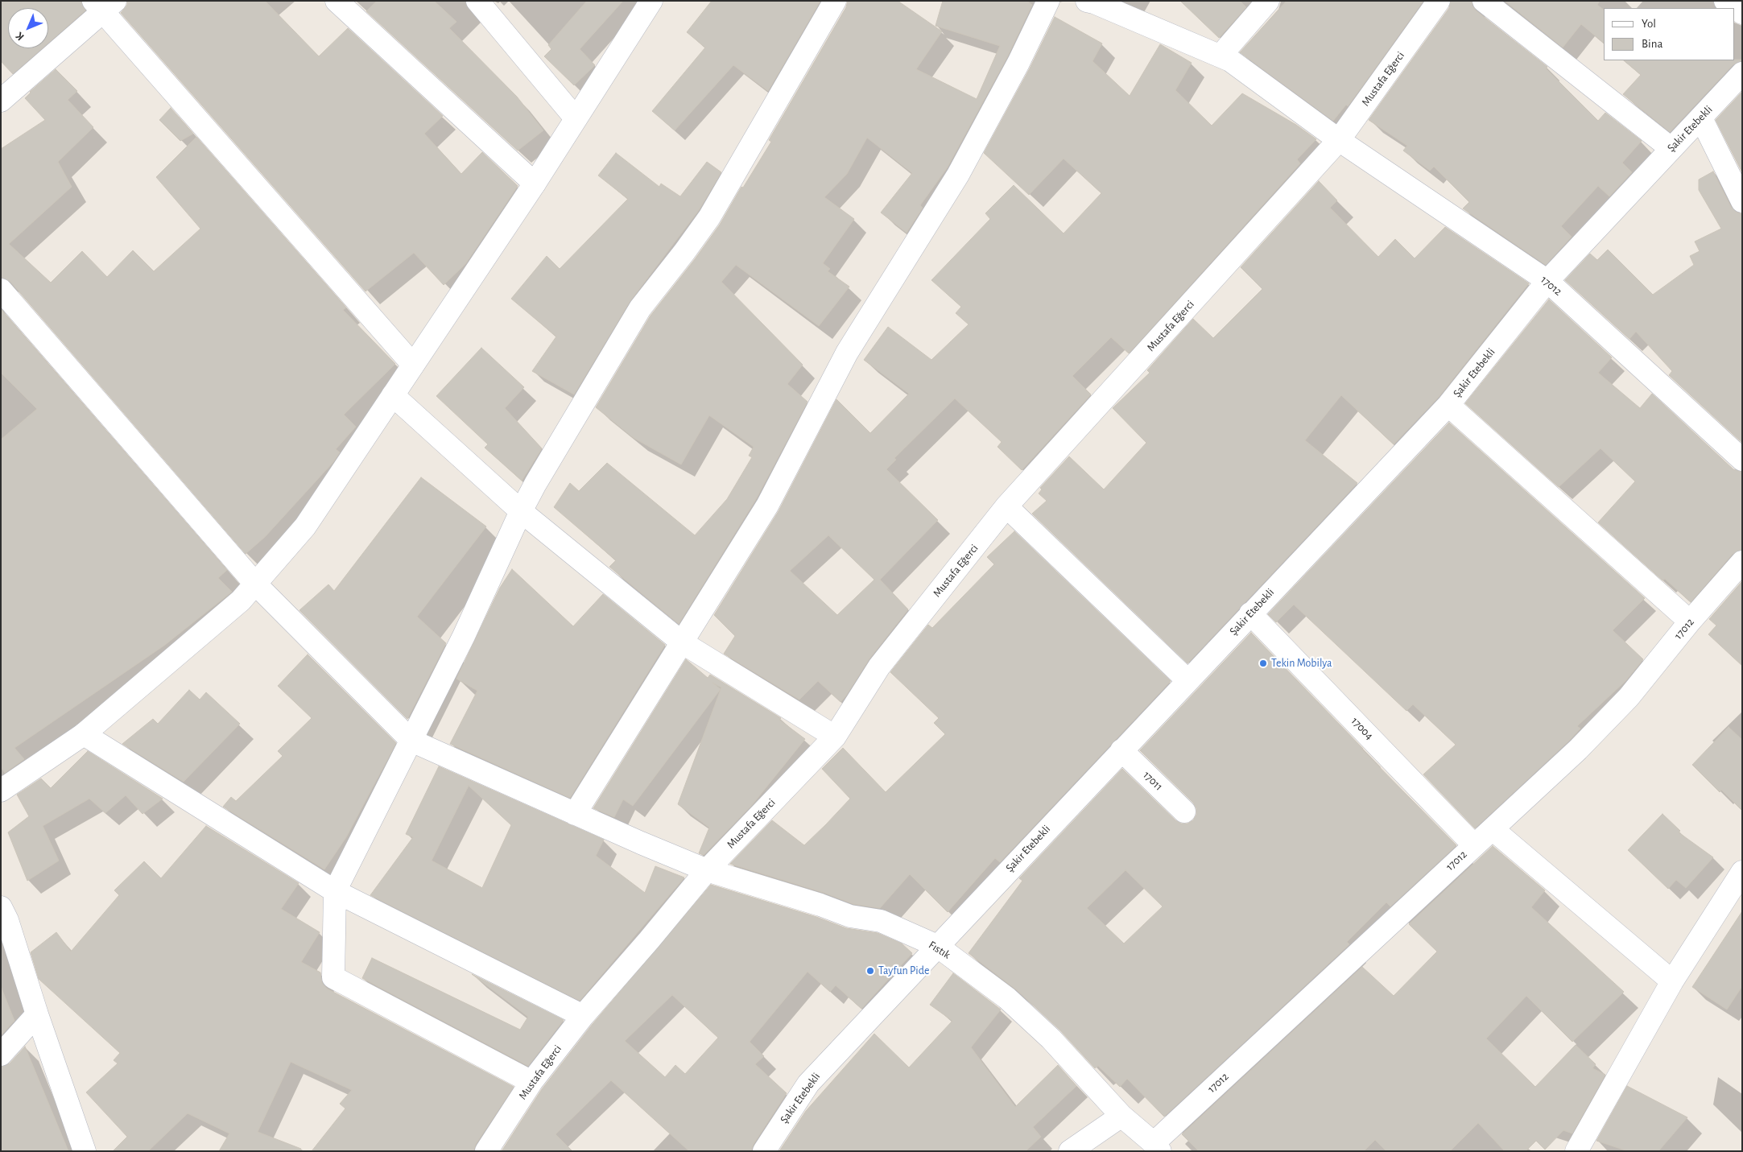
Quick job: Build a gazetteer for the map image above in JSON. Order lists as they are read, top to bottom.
{
  "streets": {
    "street": [
      "Mustafa Eğerci",
      "Şakir Etebekli",
      "17012",
      "17004",
      "17011",
      "Fıstık"
    ]
  },
  "crossings": [
    ["Mustafa Eğerci", "17012"],
    ["Mustafa Eğerci", "Fıstık"],
    ["Şakir Etebekli", "17012"],
    ["Şakir Etebekli", "17004"],
    ["Şakir Etebekli", "17011"],
    ["Şakir Etebekli", "Fıstık"],
    ["17012", "17004"],
    ["17012", "Fıstık"]
  ],
  "places": ["Tekin Mobilya", "Tayfun Pide"],
  "legend": ["Yol", "Bina"],
  "north": "bottom left"
}
